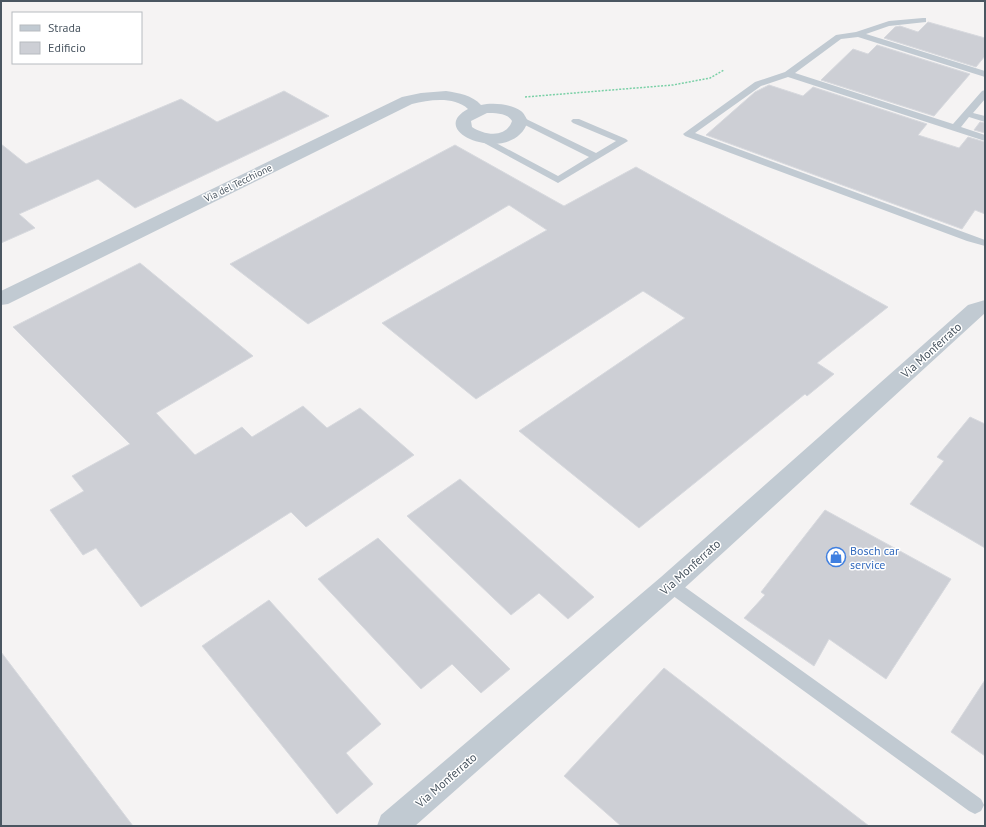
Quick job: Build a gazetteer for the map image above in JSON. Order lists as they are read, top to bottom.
{
  "streets": {
    "street": ["Via del Tecchione", "Via Monferrato"]
  },
  "places": {
    "shop": ["Bosch car service"]
  },
  "legend": ["Strada", "Edificio"]
}
